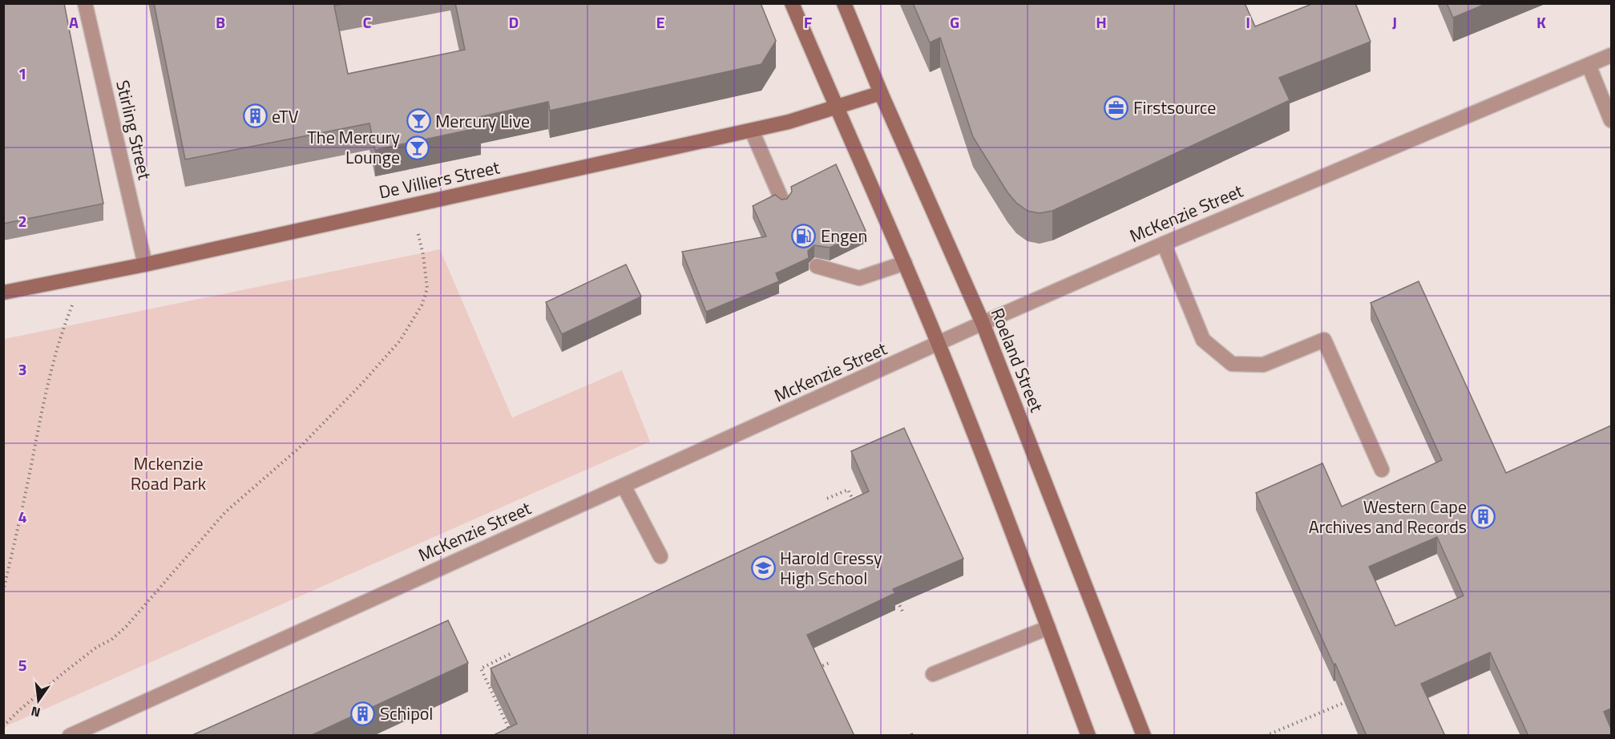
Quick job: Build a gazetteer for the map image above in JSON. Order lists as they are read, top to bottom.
{
  "streets": {
    "main road": ["De Villiers Street", "Roeland Street"],
    "street": ["Stirling Street", "McKenzie Street"]
  },
  "crossings": [
    ["Stirling Street", "De Villiers Street"],
    ["De Villiers Street", "Roeland Street"],
    ["McKenzie Street", "Roeland Street"]
  ],
  "parks": ["Mckenzie Road Park"],
  "places": {
    "office": ["Firstsource"],
    "building": ["eTV", "Western Cape Archives and Records", "Schipol"],
    "bar": ["Mercury Live", "The Mercury Lounge"],
    "fuel station": ["Engen"],
    "school or university": ["Harold Cressy High School"]
  },
  "north": "bottom",
  "grid": {
    "columns": [
      "A",
      "B",
      "C",
      "D",
      "E",
      "F",
      "G",
      "H",
      "I",
      "J",
      "K"
    ],
    "rows": [
      "1",
      "2",
      "3",
      "4",
      "5"
    ]
  }
}
